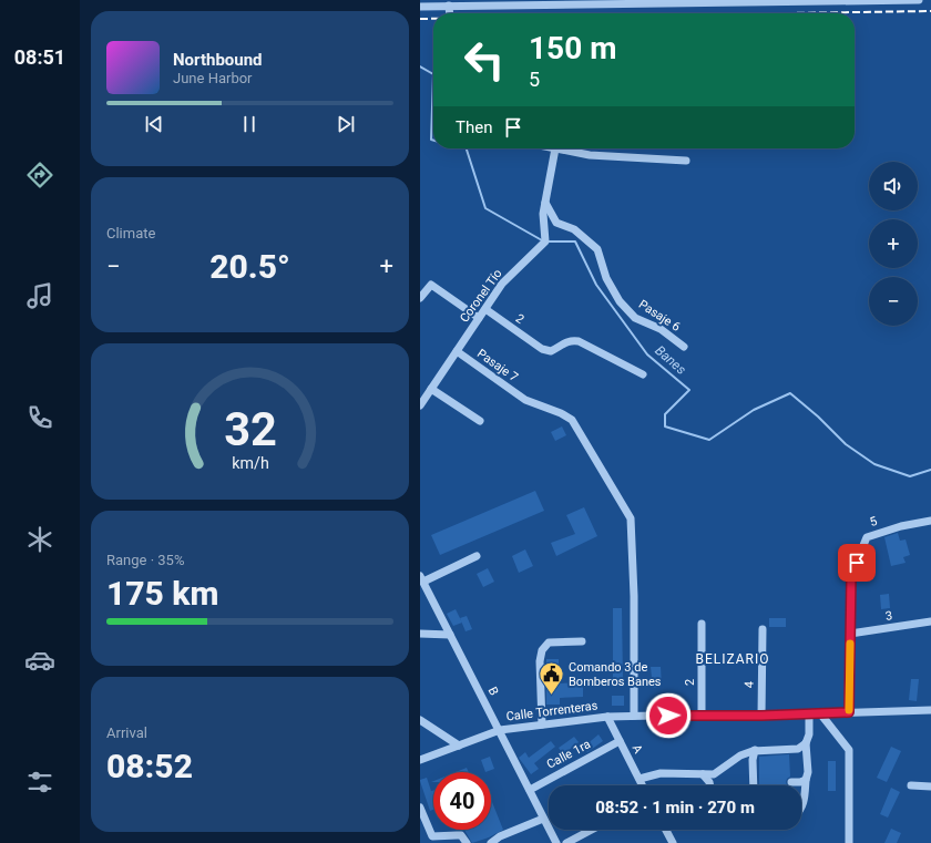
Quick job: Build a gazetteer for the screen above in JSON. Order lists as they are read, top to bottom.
{
  "streets": {
    "street": [
      "Coronel Tío",
      "Pasaje 6",
      "2",
      "Pasaje 7",
      "5",
      "3",
      "4",
      "B",
      "Calle Torrenteras",
      "A",
      "Calle 1ra"
    ]
  },
  "crossings": [
    ["Coronel Tío", "Pasaje 6"],
    ["Coronel Tío", "2"],
    ["Coronel Tío", "Pasaje 7"],
    ["2", "Calle Torrenteras"],
    ["Pasaje 7", "Calle Torrenteras"],
    ["5", "3"],
    ["5", "Calle Torrenteras"],
    ["4", "Calle Torrenteras"],
    ["B", "Calle Torrenteras"],
    ["B", "Calle 1ra"],
    ["Calle Torrenteras", "A"],
    ["A", "Calle 1ra"]
  ],
  "districts": ["BELIZARIO"],
  "water": ["Banes"],
  "places": {
    "public building": ["Comando 3 de Bomberos Banes"]
  },
  "page": {
    "tabs": "08:51",
    "turn": ["150 m", "5"],
    "song": ["Northbound", "June Harbor"],
    "then": "Then",
    "map_buttons": ["+", "−"],
    "tile": [
      "Climate",
      ["Range · 35%", "175 km"],
      ["Arrival", "08:52"]
    ],
    "heat": ["−", "20.5°", "+"],
    "limit": "40",
    "trip": "08:52 · 1 min · 270 m",
    "gauge": ["32", "km/h"]
  }
}
